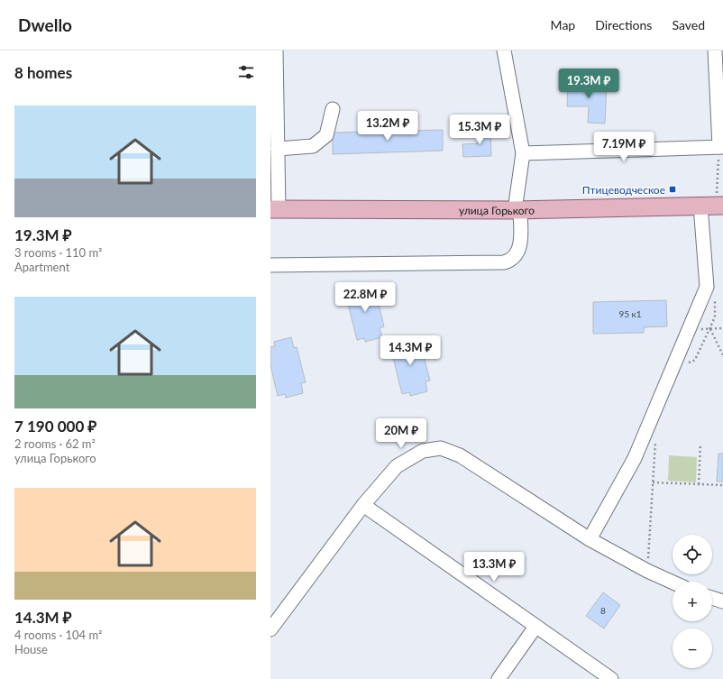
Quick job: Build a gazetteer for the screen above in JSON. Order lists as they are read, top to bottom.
{
  "streets": {
    "main road": ["улица Горького"]
  },
  "places": {
    "transit": ["Птицеводческое"]
  },
  "house_numbers": ["95 к1", "8"],
  "page": {
    "header": "Dwello",
    "nav": ["Map", "Directions", "Saved"],
    "heading": "8 homes",
    "price": [
      "19.3M ₽",
      "13.2M ₽",
      "15.3M ₽",
      "7.19M ₽",
      "22.8M ₽",
      "14.3M ₽",
      "20M ₽",
      "13.3M ₽"
    ],
    "list": [
      {
        "name": "19.3M ₽",
        "note": "3 rooms · 110 m² · Apartment"
      },
      {
        "name": "7 190 000 ₽",
        "note": "2 rooms · 62 m² · улица Горького"
      },
      {
        "name": "14.3M ₽",
        "note": "4 rooms · 104 m² · House"
      }
    ],
    "map_buttons": ["+", "−"]
  }
}
